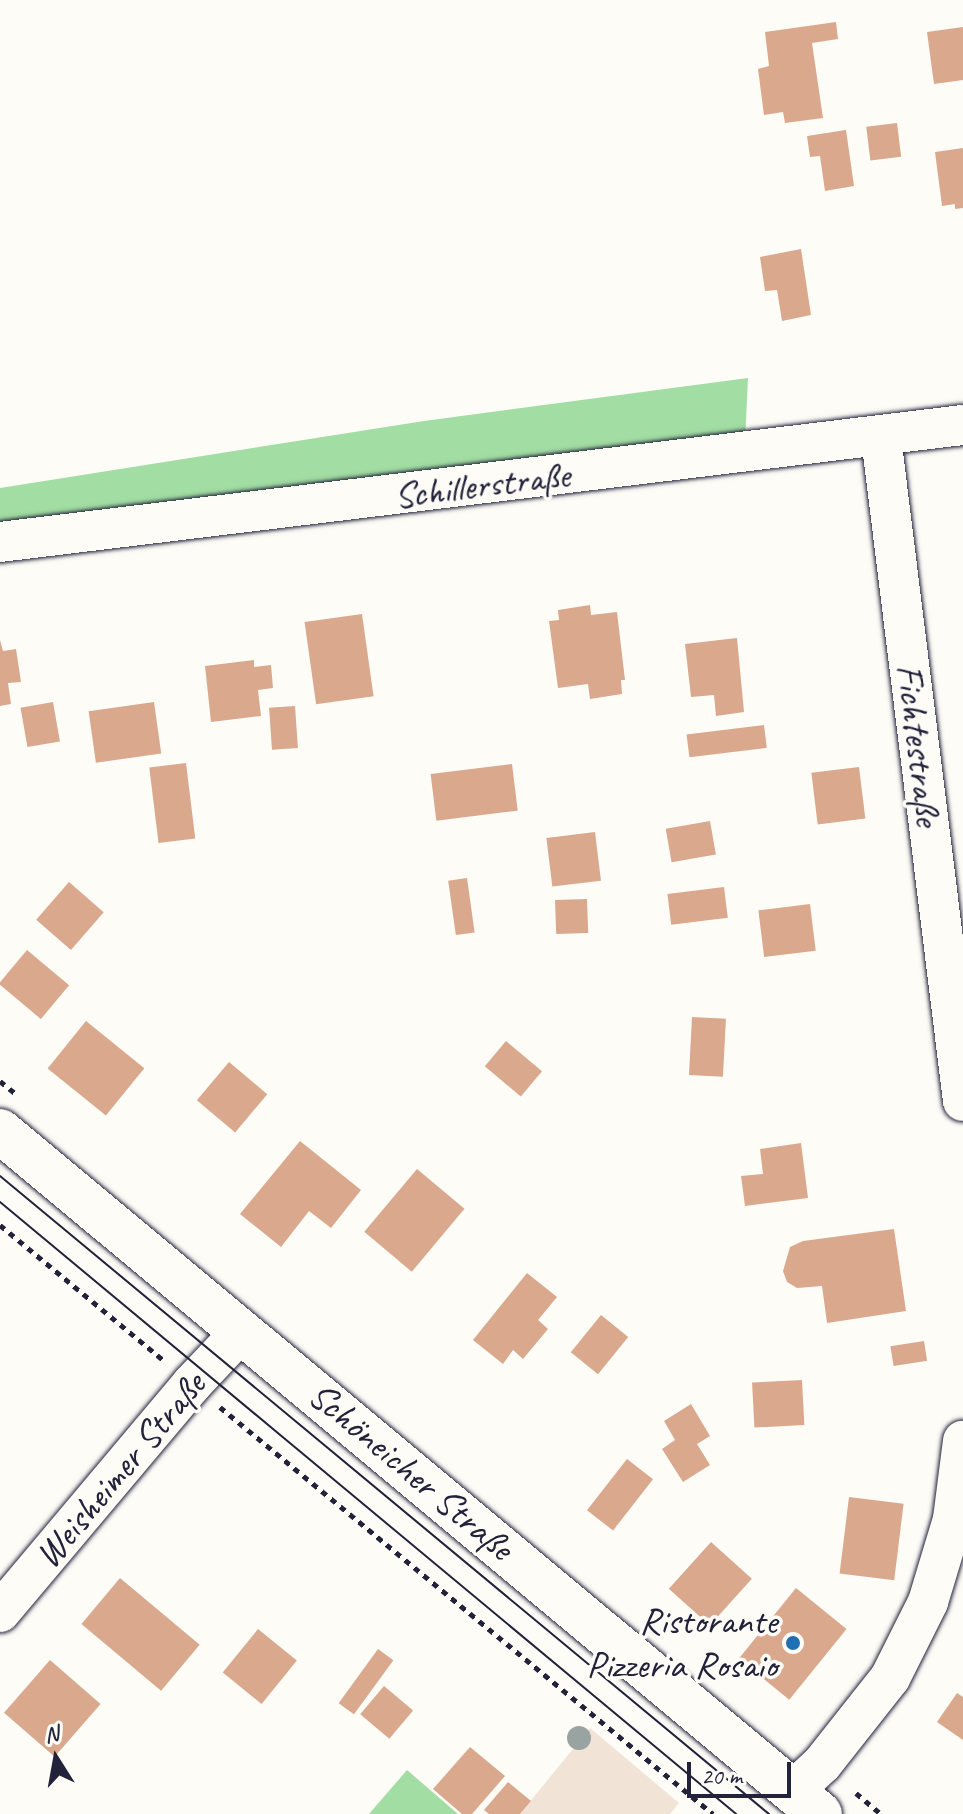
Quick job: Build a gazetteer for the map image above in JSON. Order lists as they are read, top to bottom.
{
  "streets": {
    "main road": ["Schöneicher Straße"],
    "street": ["Schillerstraße", "Fichtestraße", "Weisheimer Straße"]
  },
  "crossings": [
    ["Schillerstraße", "Fichtestraße"],
    ["Weisheimer Straße", "Schöneicher Straße"]
  ],
  "places": ["Ristorante Pizzeria Rosaio"],
  "scale_bar": "20 m",
  "north": "top"
}
